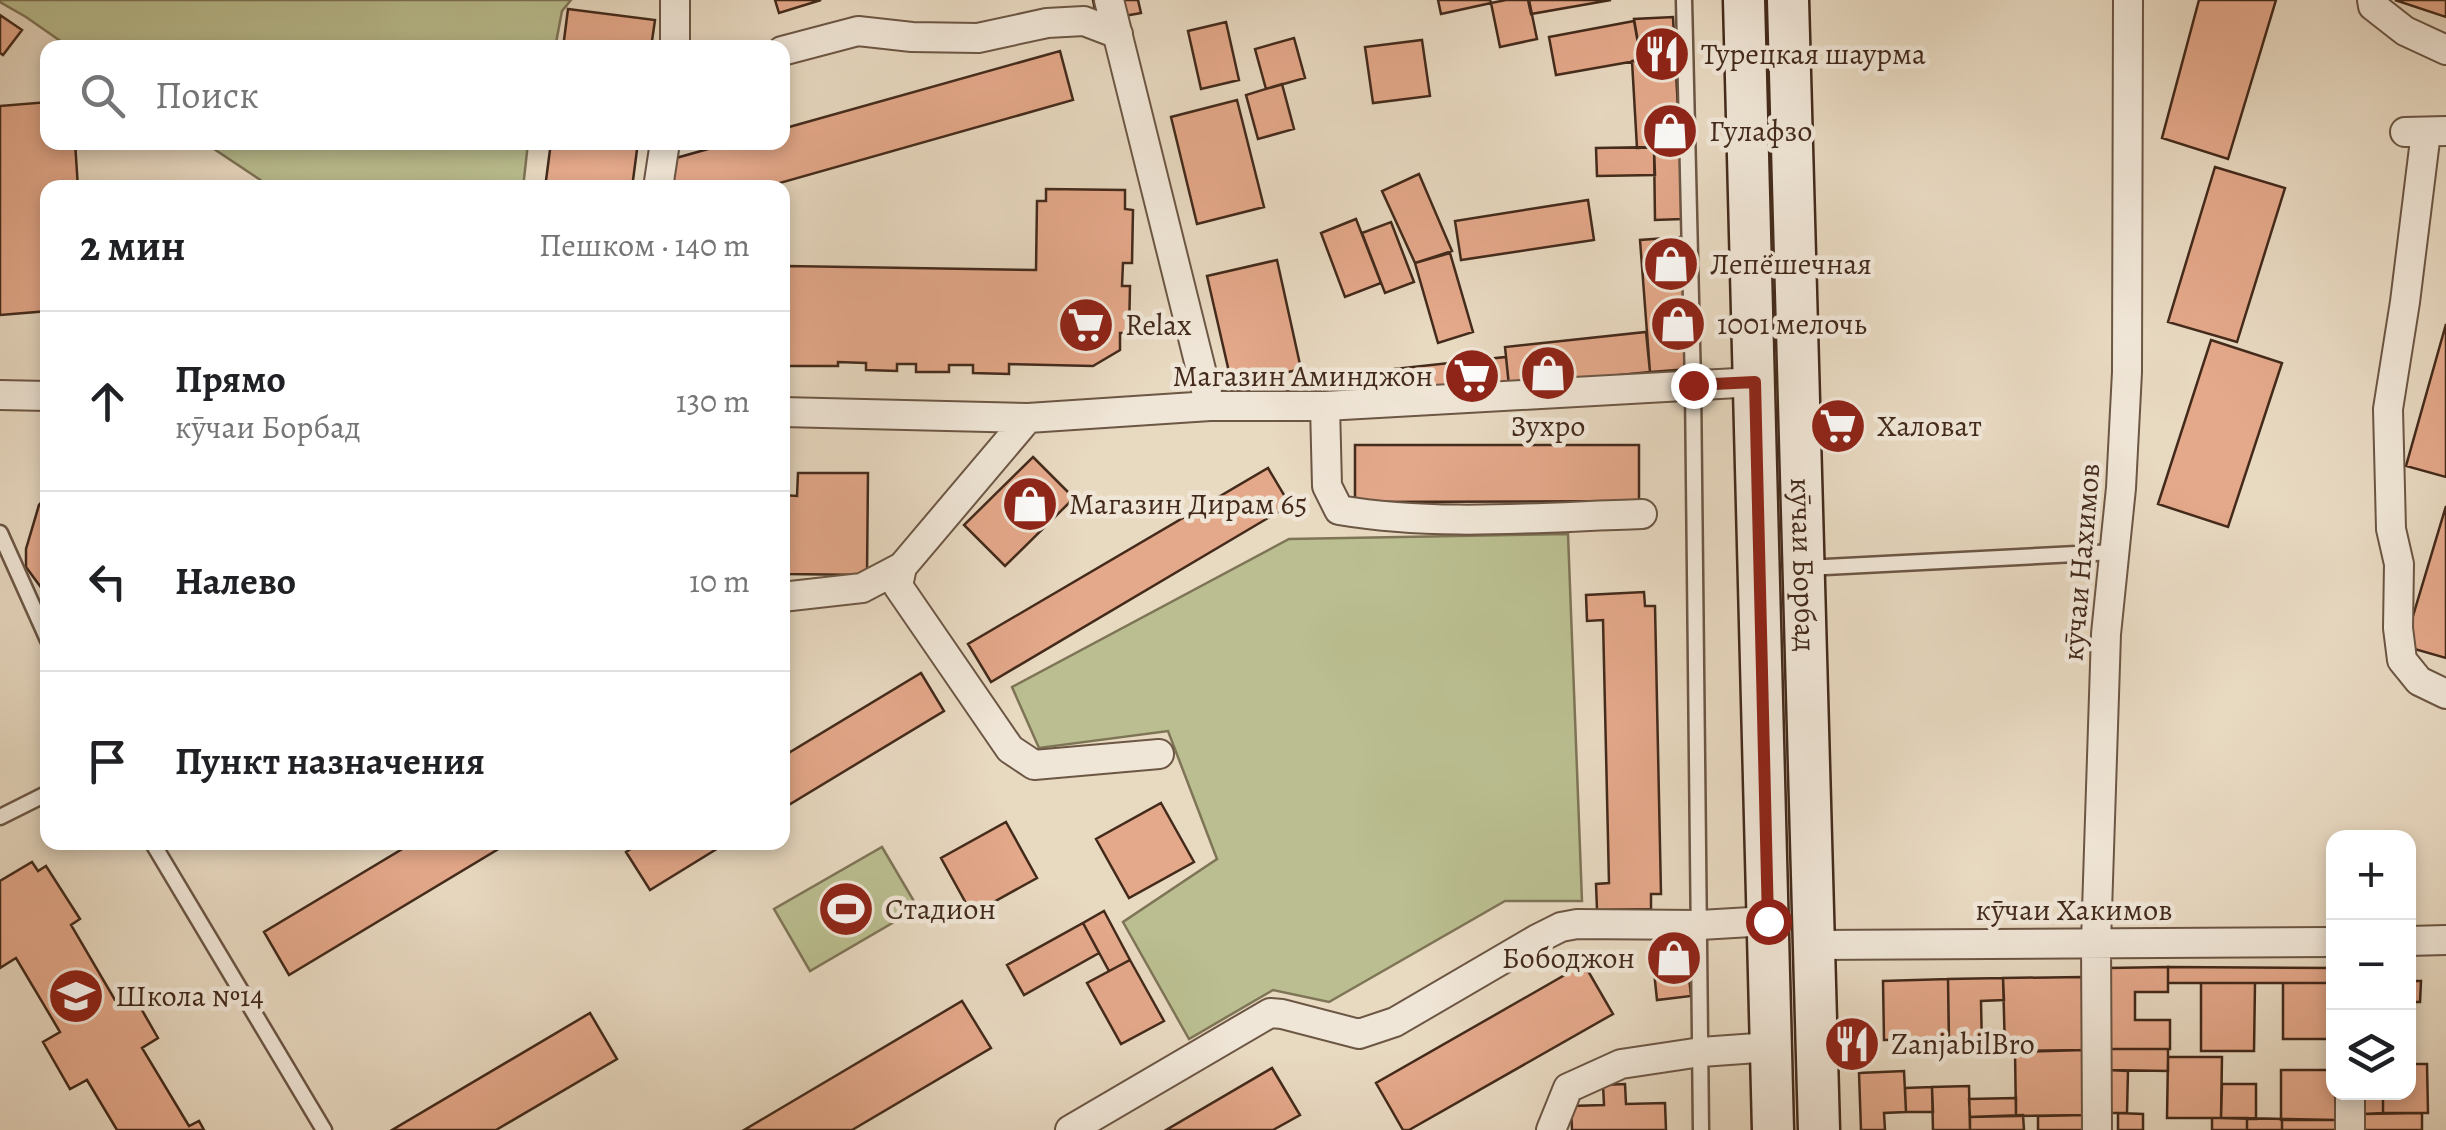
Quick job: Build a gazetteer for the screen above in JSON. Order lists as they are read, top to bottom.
{
  "streets": {
    "main road": ["кӯчаи Борбад"],
    "street": ["кӯчаи Нахимов", "кӯчаи Хакимов"]
  },
  "crossings": [
    ["кӯчаи Нахимов", "кӯчаи Хакимов"],
    ["кӯчаи Борбад", "кӯчаи Хакимов"]
  ],
  "places": {
    "restaurant": ["Турецкая шаурма", "ZanjabilBro"],
    "shop": [
      "Гулафзо",
      "Лепёшечная",
      "1001 мелочь",
      "Зухро",
      "Магазин Дирам 65",
      "Бободжон"
    ],
    "supermarket": ["Relax", "Магазин Аминджон", "Халоват"],
    "sports": ["Стадион"],
    "school or university": ["Школа №14"]
  },
  "page": {
    "search": "Поиск",
    "heading": ["2 мин", "Пешком · 140 m"],
    "list": [
      ["Прямо", "кӯчаи Борбад", "130 m"],
      ["Налево", "10 m"],
      "Пункт назначения"
    ],
    "map_buttons": ["+", "−"]
  }
}
